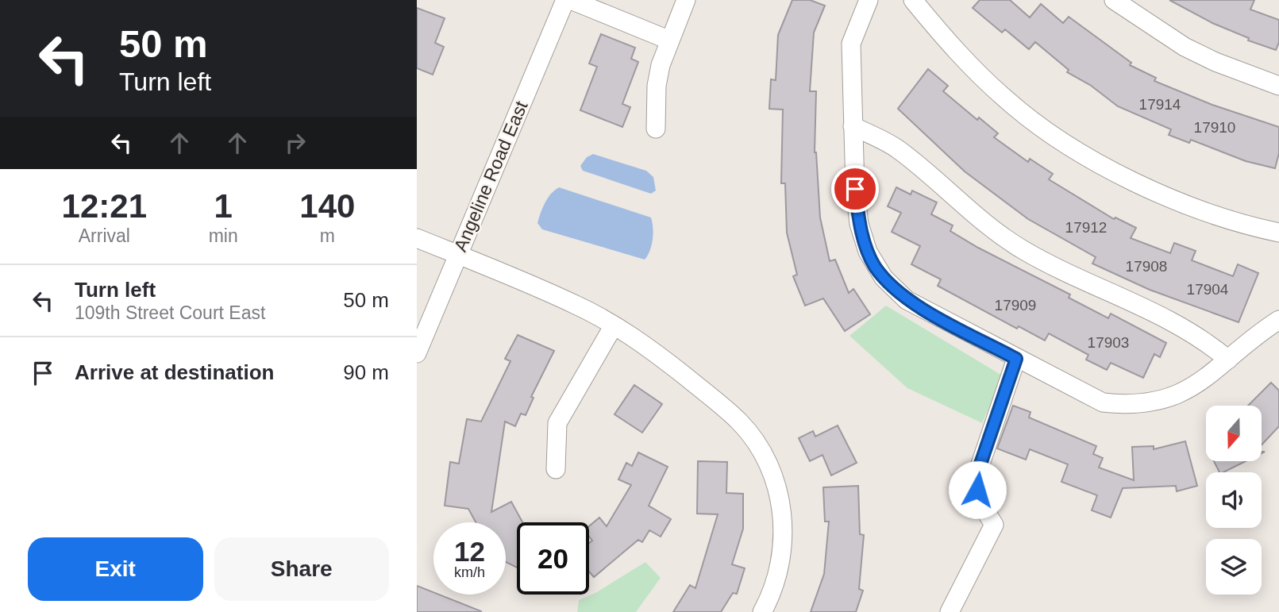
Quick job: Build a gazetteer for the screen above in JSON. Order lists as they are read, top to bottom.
{
  "streets": {
    "street": ["Angeline Road East"]
  },
  "house_numbers": [
    "17914",
    "17910",
    "17912",
    "17908",
    "17904",
    "17909",
    "17903"
  ],
  "north": "bottom",
  "page": {
    "turn": ["50 m", "Turn left"],
    "eta": [
      "12:21",
      "Arrival",
      "1",
      "min",
      "140",
      "m"
    ],
    "list": [
      {
        "name": "Turn left",
        "note": "109th Street Court East",
        "value": "50 m"
      },
      {
        "name": "Arrive at destination",
        "value": "90 m"
      }
    ],
    "speed": "12 km/h",
    "limit": "20",
    "buttons": ["Exit", "Share"]
  }
}
